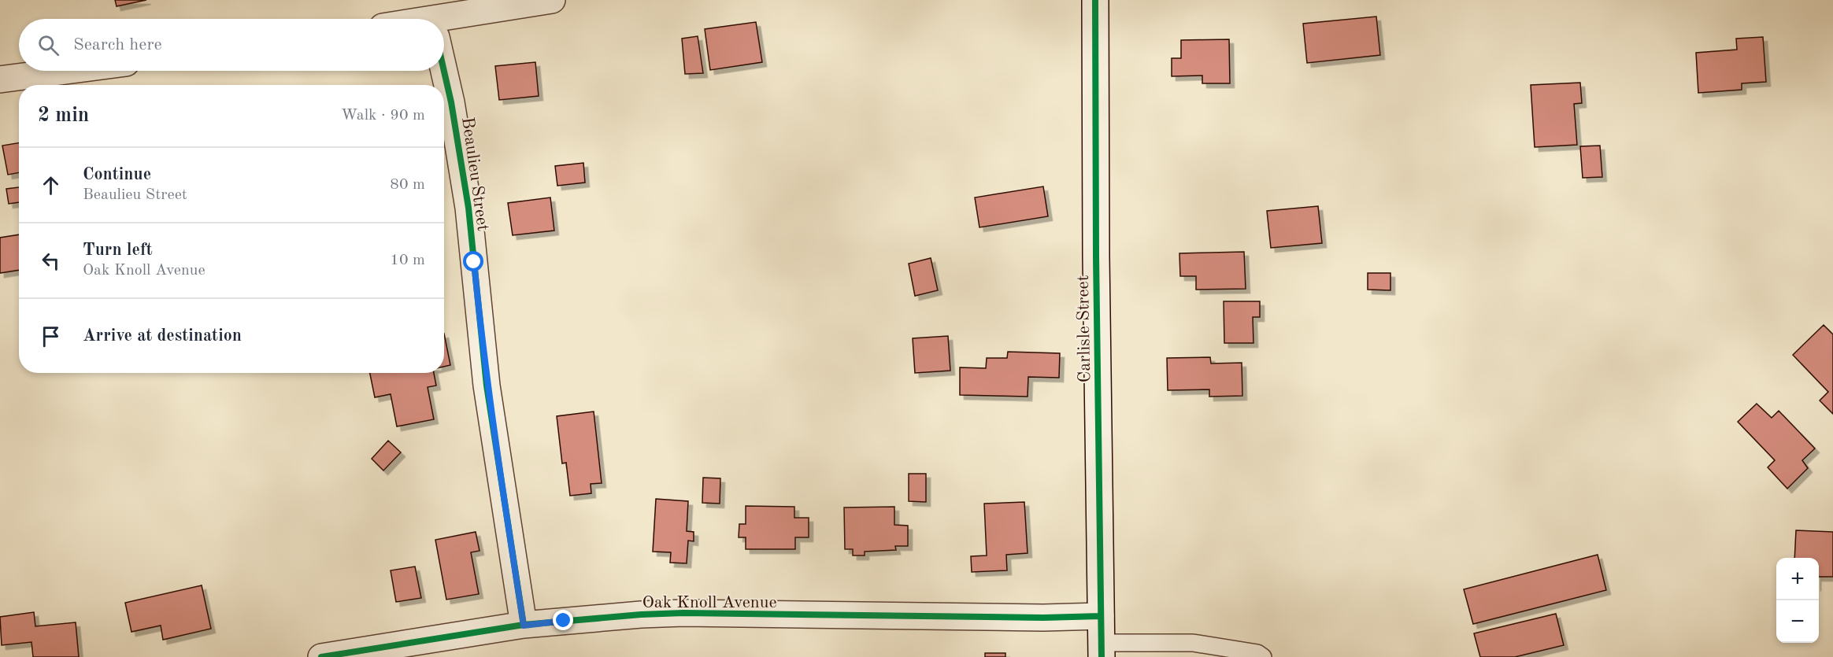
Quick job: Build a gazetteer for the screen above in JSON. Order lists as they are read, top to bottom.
{
  "streets": {
    "street": ["Beaulieu Street", "Carlisle Street", "Oak Knoll Avenue"]
  },
  "crossings": [
    ["Beaulieu Street", "Oak Knoll Avenue"],
    ["Carlisle Street", "Oak Knoll Avenue"]
  ],
  "page": {
    "search": "Search here",
    "heading": ["2 min", "Walk · 90 m"],
    "list": [
      ["Continue", "Beaulieu Street", "80 m"],
      ["Turn left", "Oak Knoll Avenue", "10 m"],
      "Arrive at destination"
    ],
    "map_buttons": ["+", "−"]
  }
}
